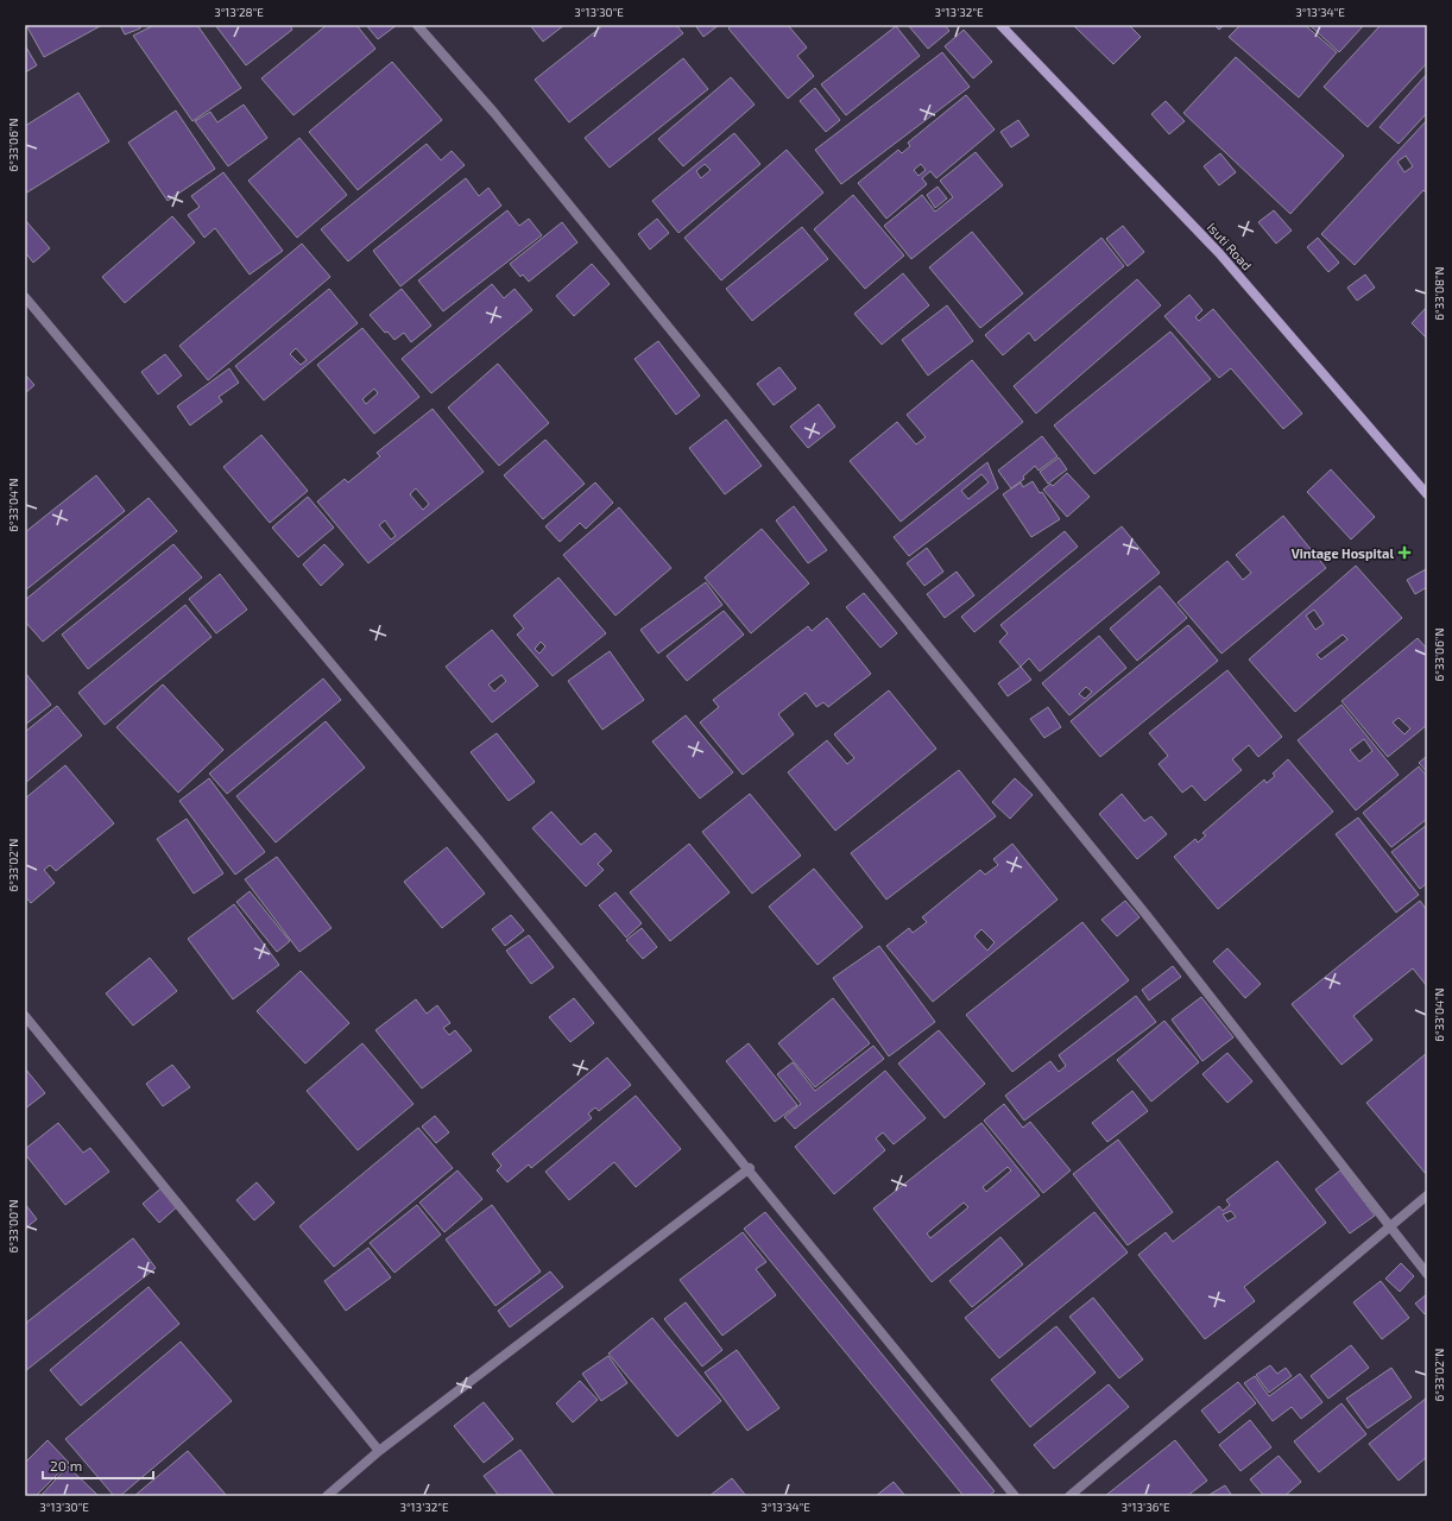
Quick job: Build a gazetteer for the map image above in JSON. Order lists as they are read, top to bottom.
{
  "streets": {
    "street": ["Isuti Road"]
  },
  "places": {
    "health": ["Vintage Hospital"]
  },
  "scale_bar": "20 m",
  "coordinates": [
    "3°13'28\"E",
    "3°13'30\"E",
    "3°13'32\"E",
    "3°13'34\"E",
    "6°33'06\"N",
    "6°33'08\"N",
    "6°33'04\"N",
    "6°33'02\"N",
    "6°33'00\"N",
    "3°13'36\"E"
  ]
}
